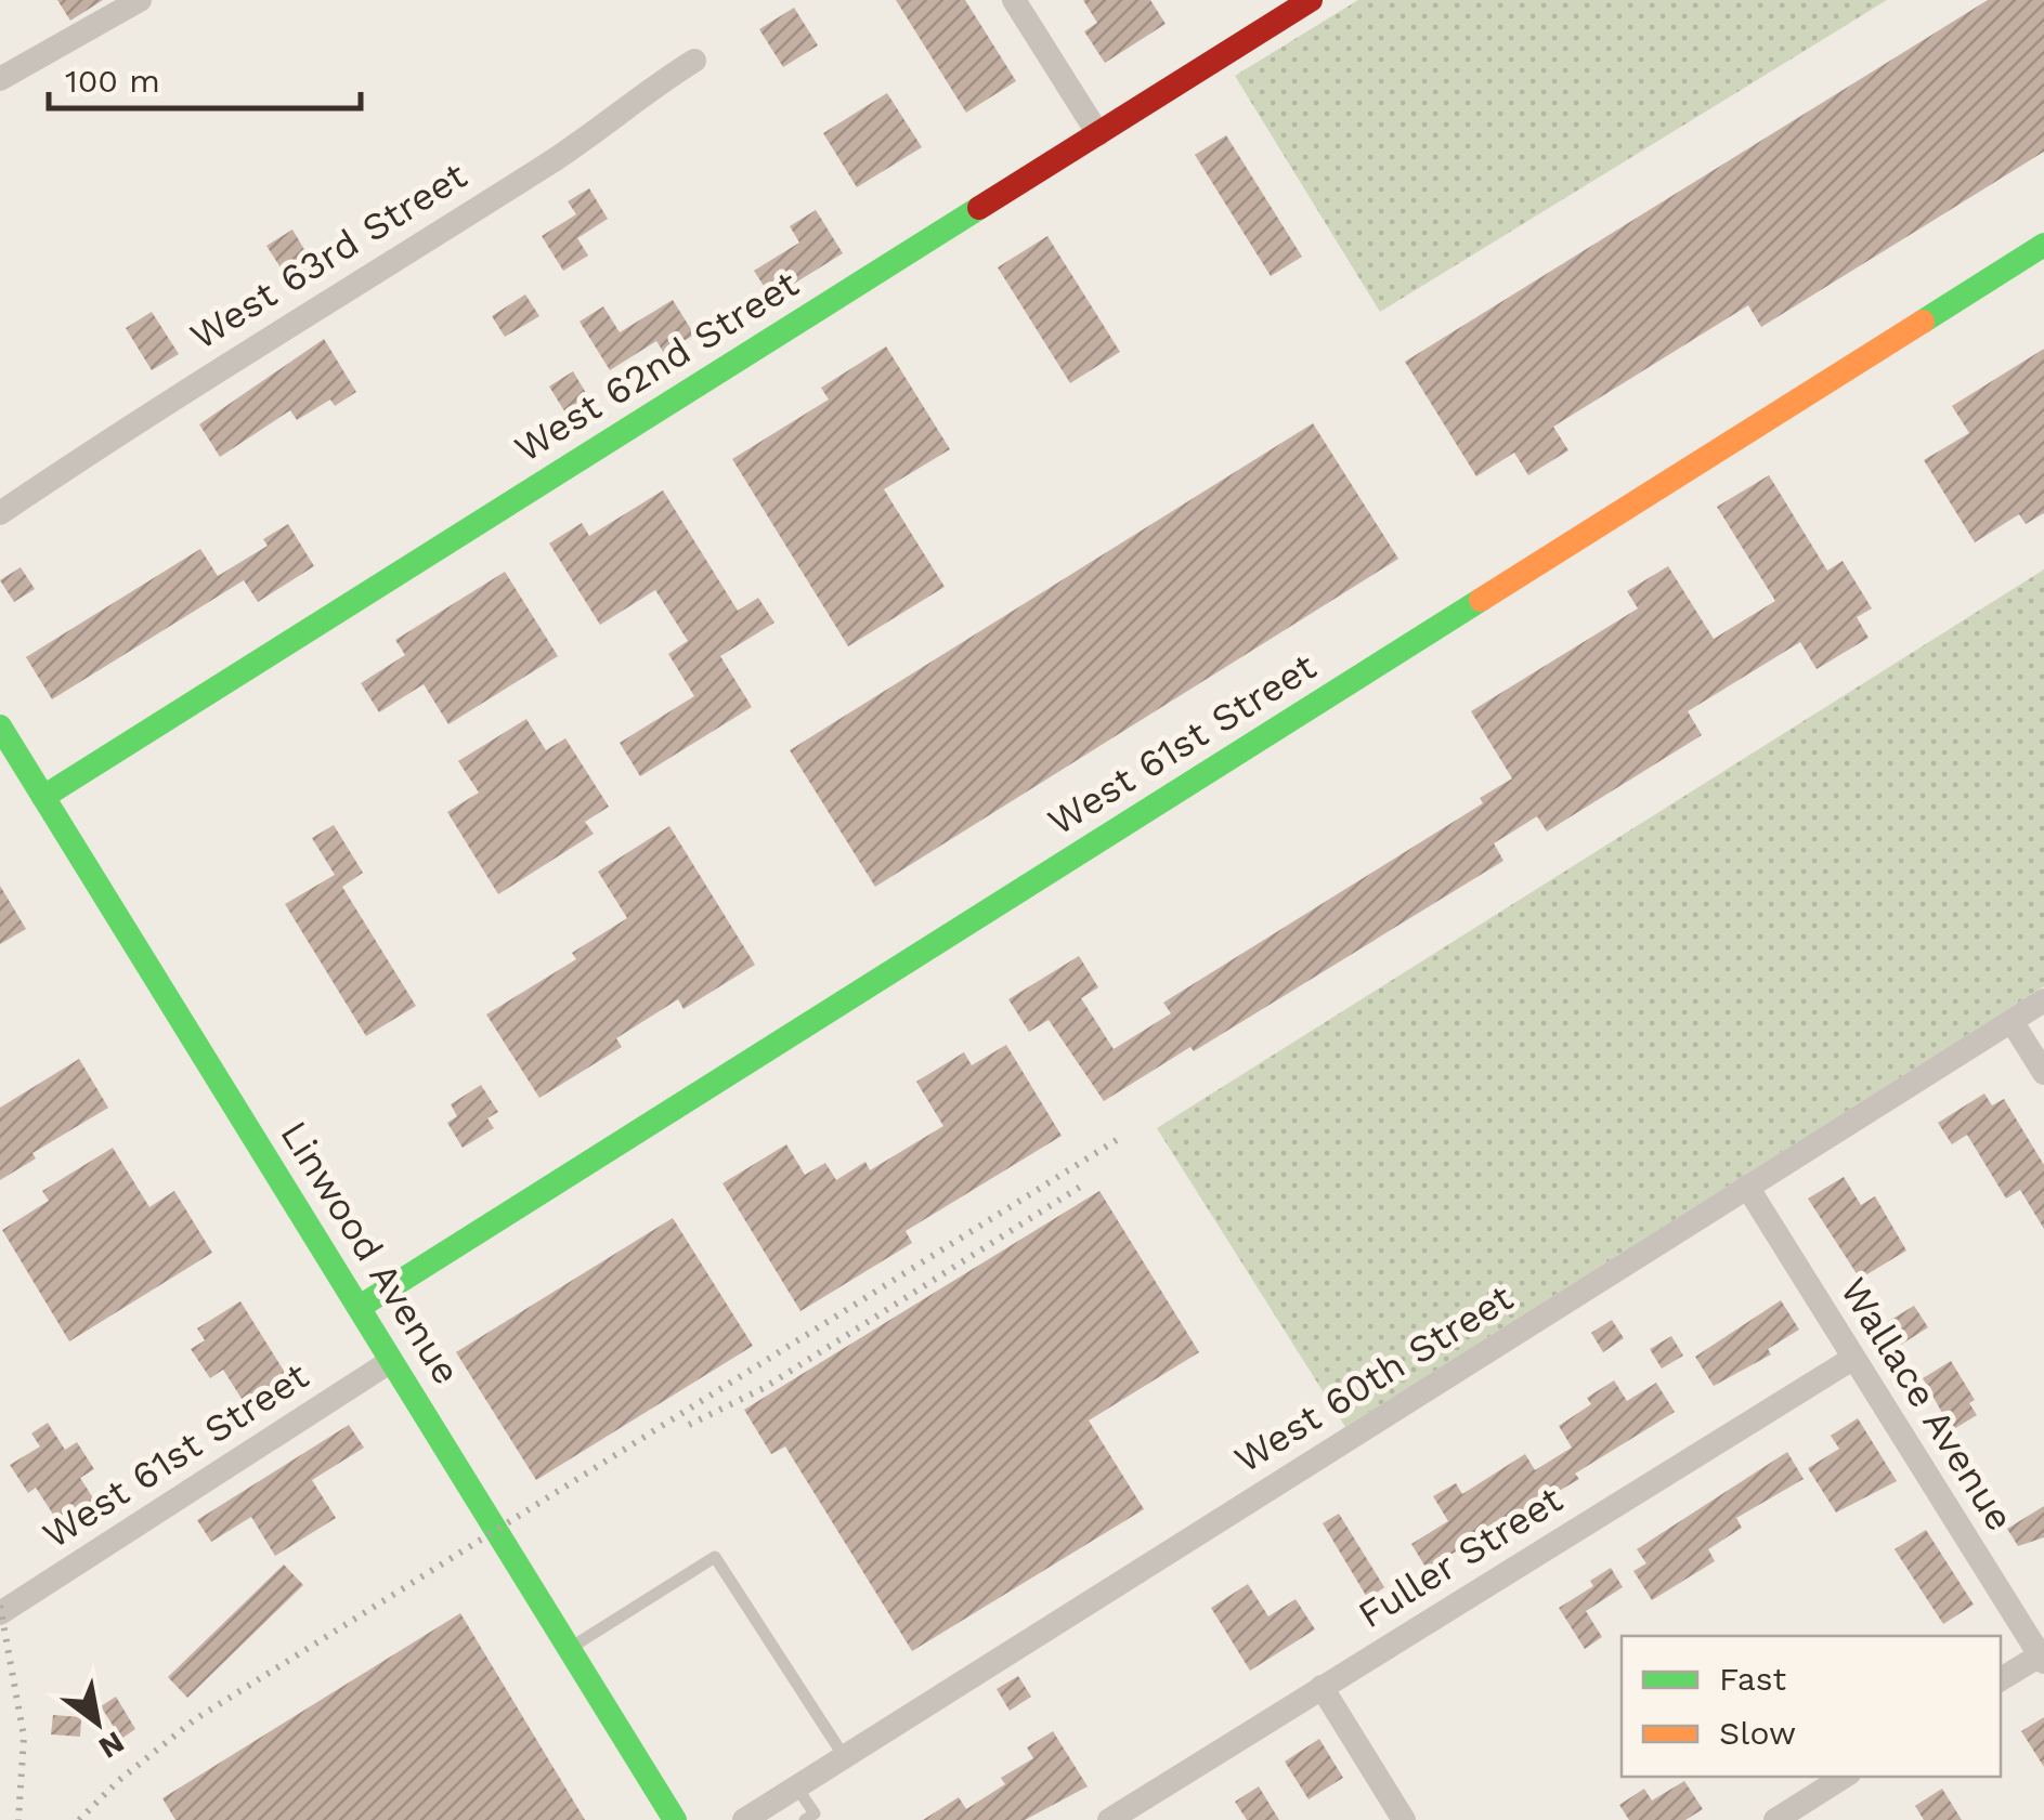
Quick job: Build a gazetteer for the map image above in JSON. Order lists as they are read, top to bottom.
{
  "streets": {
    "street": [
      "West 63rd Street",
      "West 62nd Street",
      "West 61st Street",
      "Linwood Avenue",
      "West 60th Street",
      "Wallace Avenue",
      "Fuller Street"
    ]
  },
  "crossings": [
    ["West 62nd Street", "Linwood Avenue"],
    ["West 61st Street", "Linwood Avenue"],
    ["West 60th Street", "Wallace Avenue"],
    ["Wallace Avenue", "Fuller Street"]
  ],
  "legend": ["Fast", "Slow"],
  "scale_bar": "100 m",
  "north": "bottom right"
}
